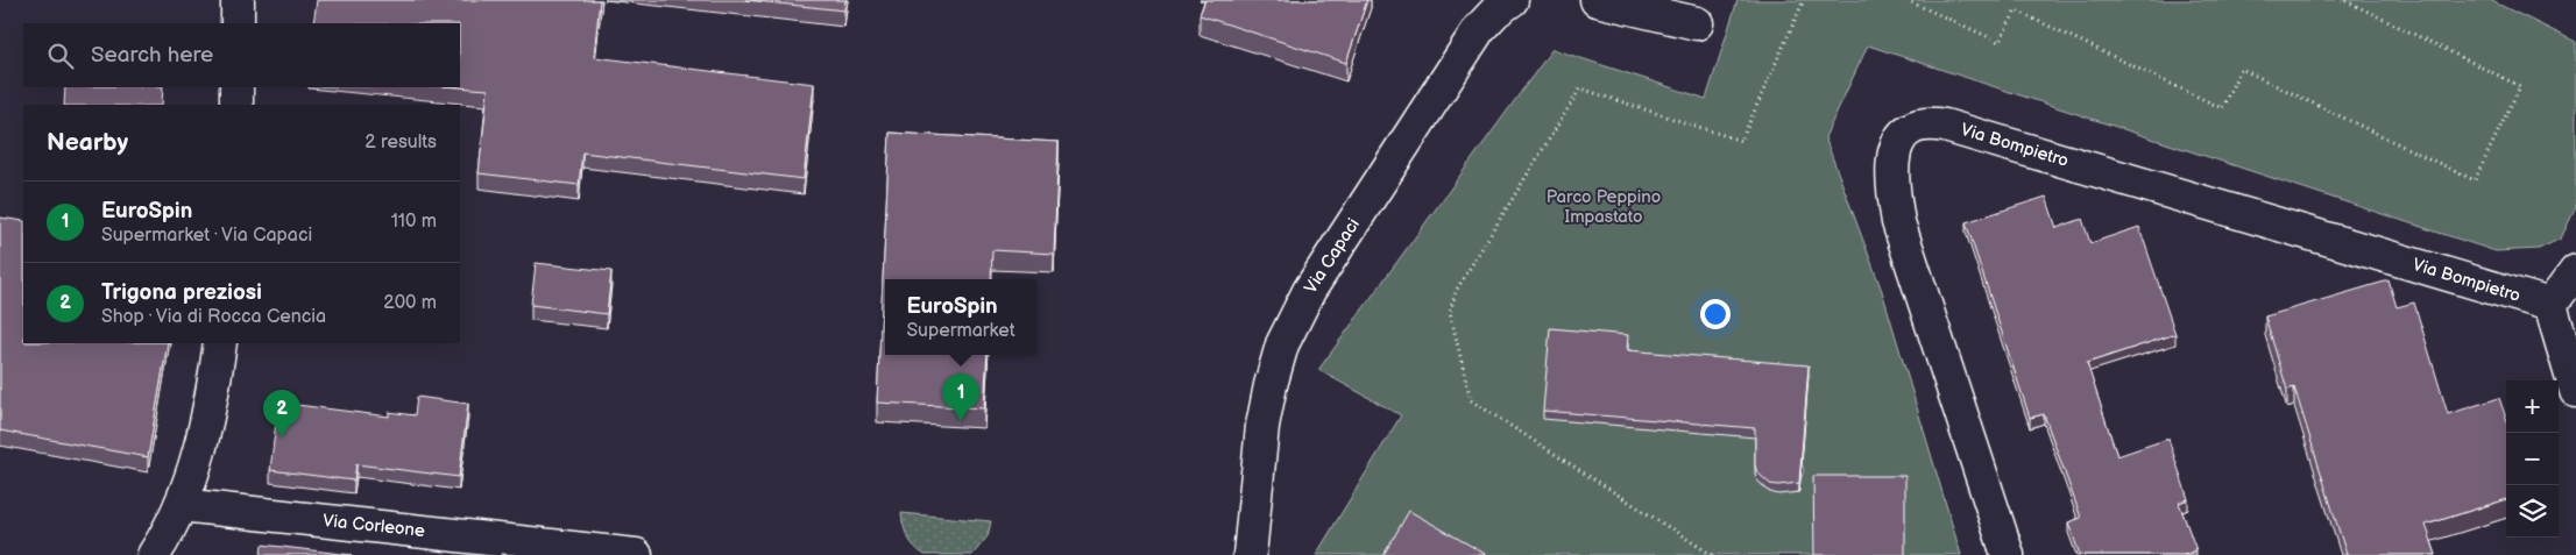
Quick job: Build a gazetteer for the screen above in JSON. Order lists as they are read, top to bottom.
{
  "streets": {
    "street": ["Via Bompietro", "Via Capaci", "Via Corleone"]
  },
  "parks": ["Parco Peppino Impastato"],
  "page": {
    "search": "Search here",
    "heading": ["Nearby", "2 results"],
    "list": [
      {
        "mark": "1",
        "name": "EuroSpin",
        "note": "Supermarket · Via Capaci",
        "value": "110 m"
      },
      {
        "mark": "2",
        "name": "Trigona preziosi",
        "note": "Shop · Via di Rocca Cencia",
        "value": "200 m"
      }
    ],
    "popup": ["EuroSpin", "Supermarket"],
    "pins": ["1", "2"],
    "map_buttons": ["+", "−"]
  }
}
